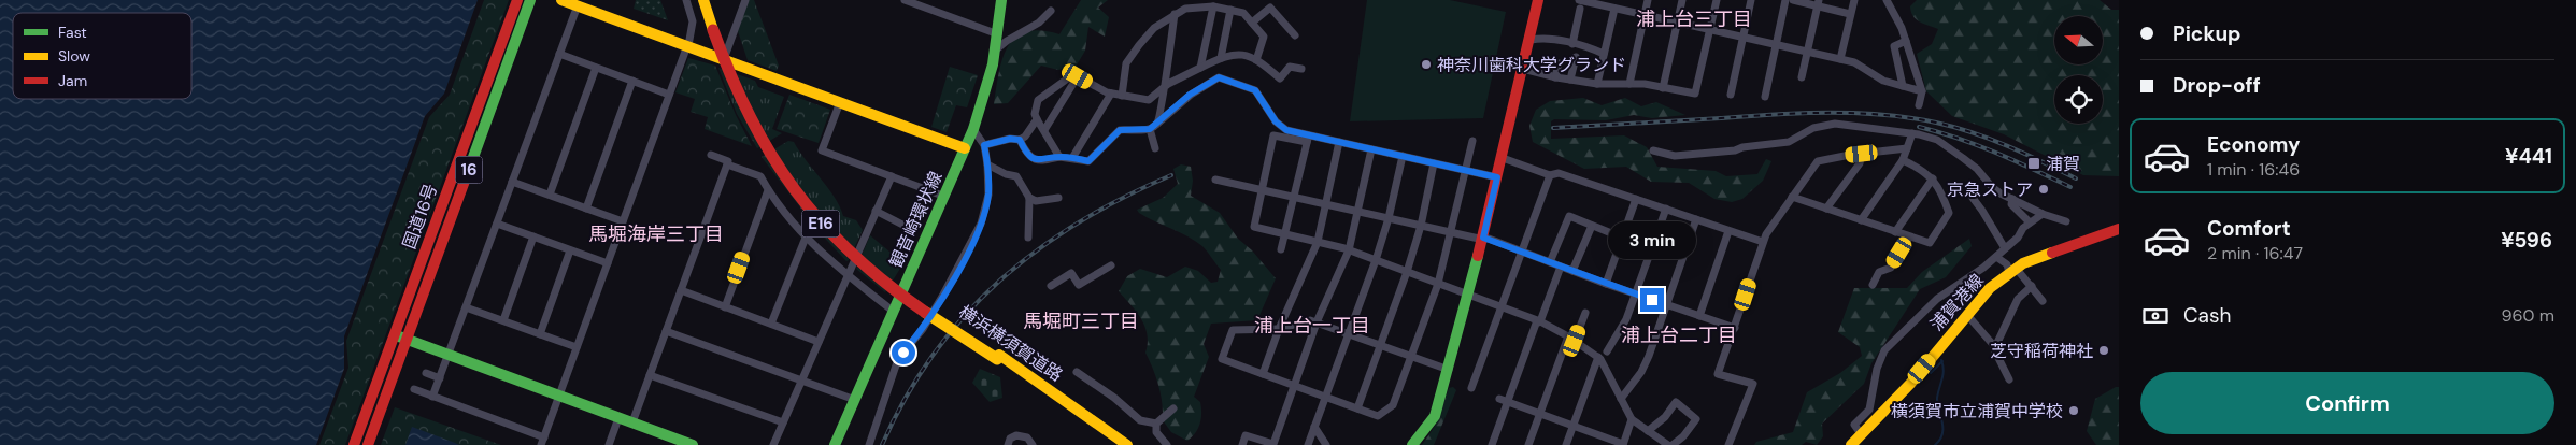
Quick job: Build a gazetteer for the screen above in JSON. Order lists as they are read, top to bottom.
{
  "streets": {
    "main road": [
      "16",
      "国道16号",
      "観音崎環状線",
      "E16",
      "浦賀港線",
      "横浜横須賀道路"
    ]
  },
  "districts": [
    "浦上台三丁目",
    "馬堀海岸三丁目",
    "馬堀町三丁目",
    "浦上台一丁目",
    "浦上台二丁目"
  ],
  "places": {
    "other": [
      "神奈川歯科大学グランド",
      "京急ストア",
      "芝守稲荷神社",
      "横須賀市立浦賀中学校"
    ],
    "transit": ["浦賀"]
  },
  "legend": ["Fast", "Slow", "Jam"],
  "north": "left",
  "page": {
    "banner": ["Pickup", "Drop-off"],
    "list": [
      {
        "name": "Economy",
        "note": "1 min · 16:46",
        "value": "¥441"
      },
      {
        "name": "Comfort",
        "note": "2 min · 16:47",
        "value": "¥596"
      }
    ],
    "bubble": "3 min",
    "pay": ["Cash", "960 m"],
    "buttons": "Confirm"
  }
}
